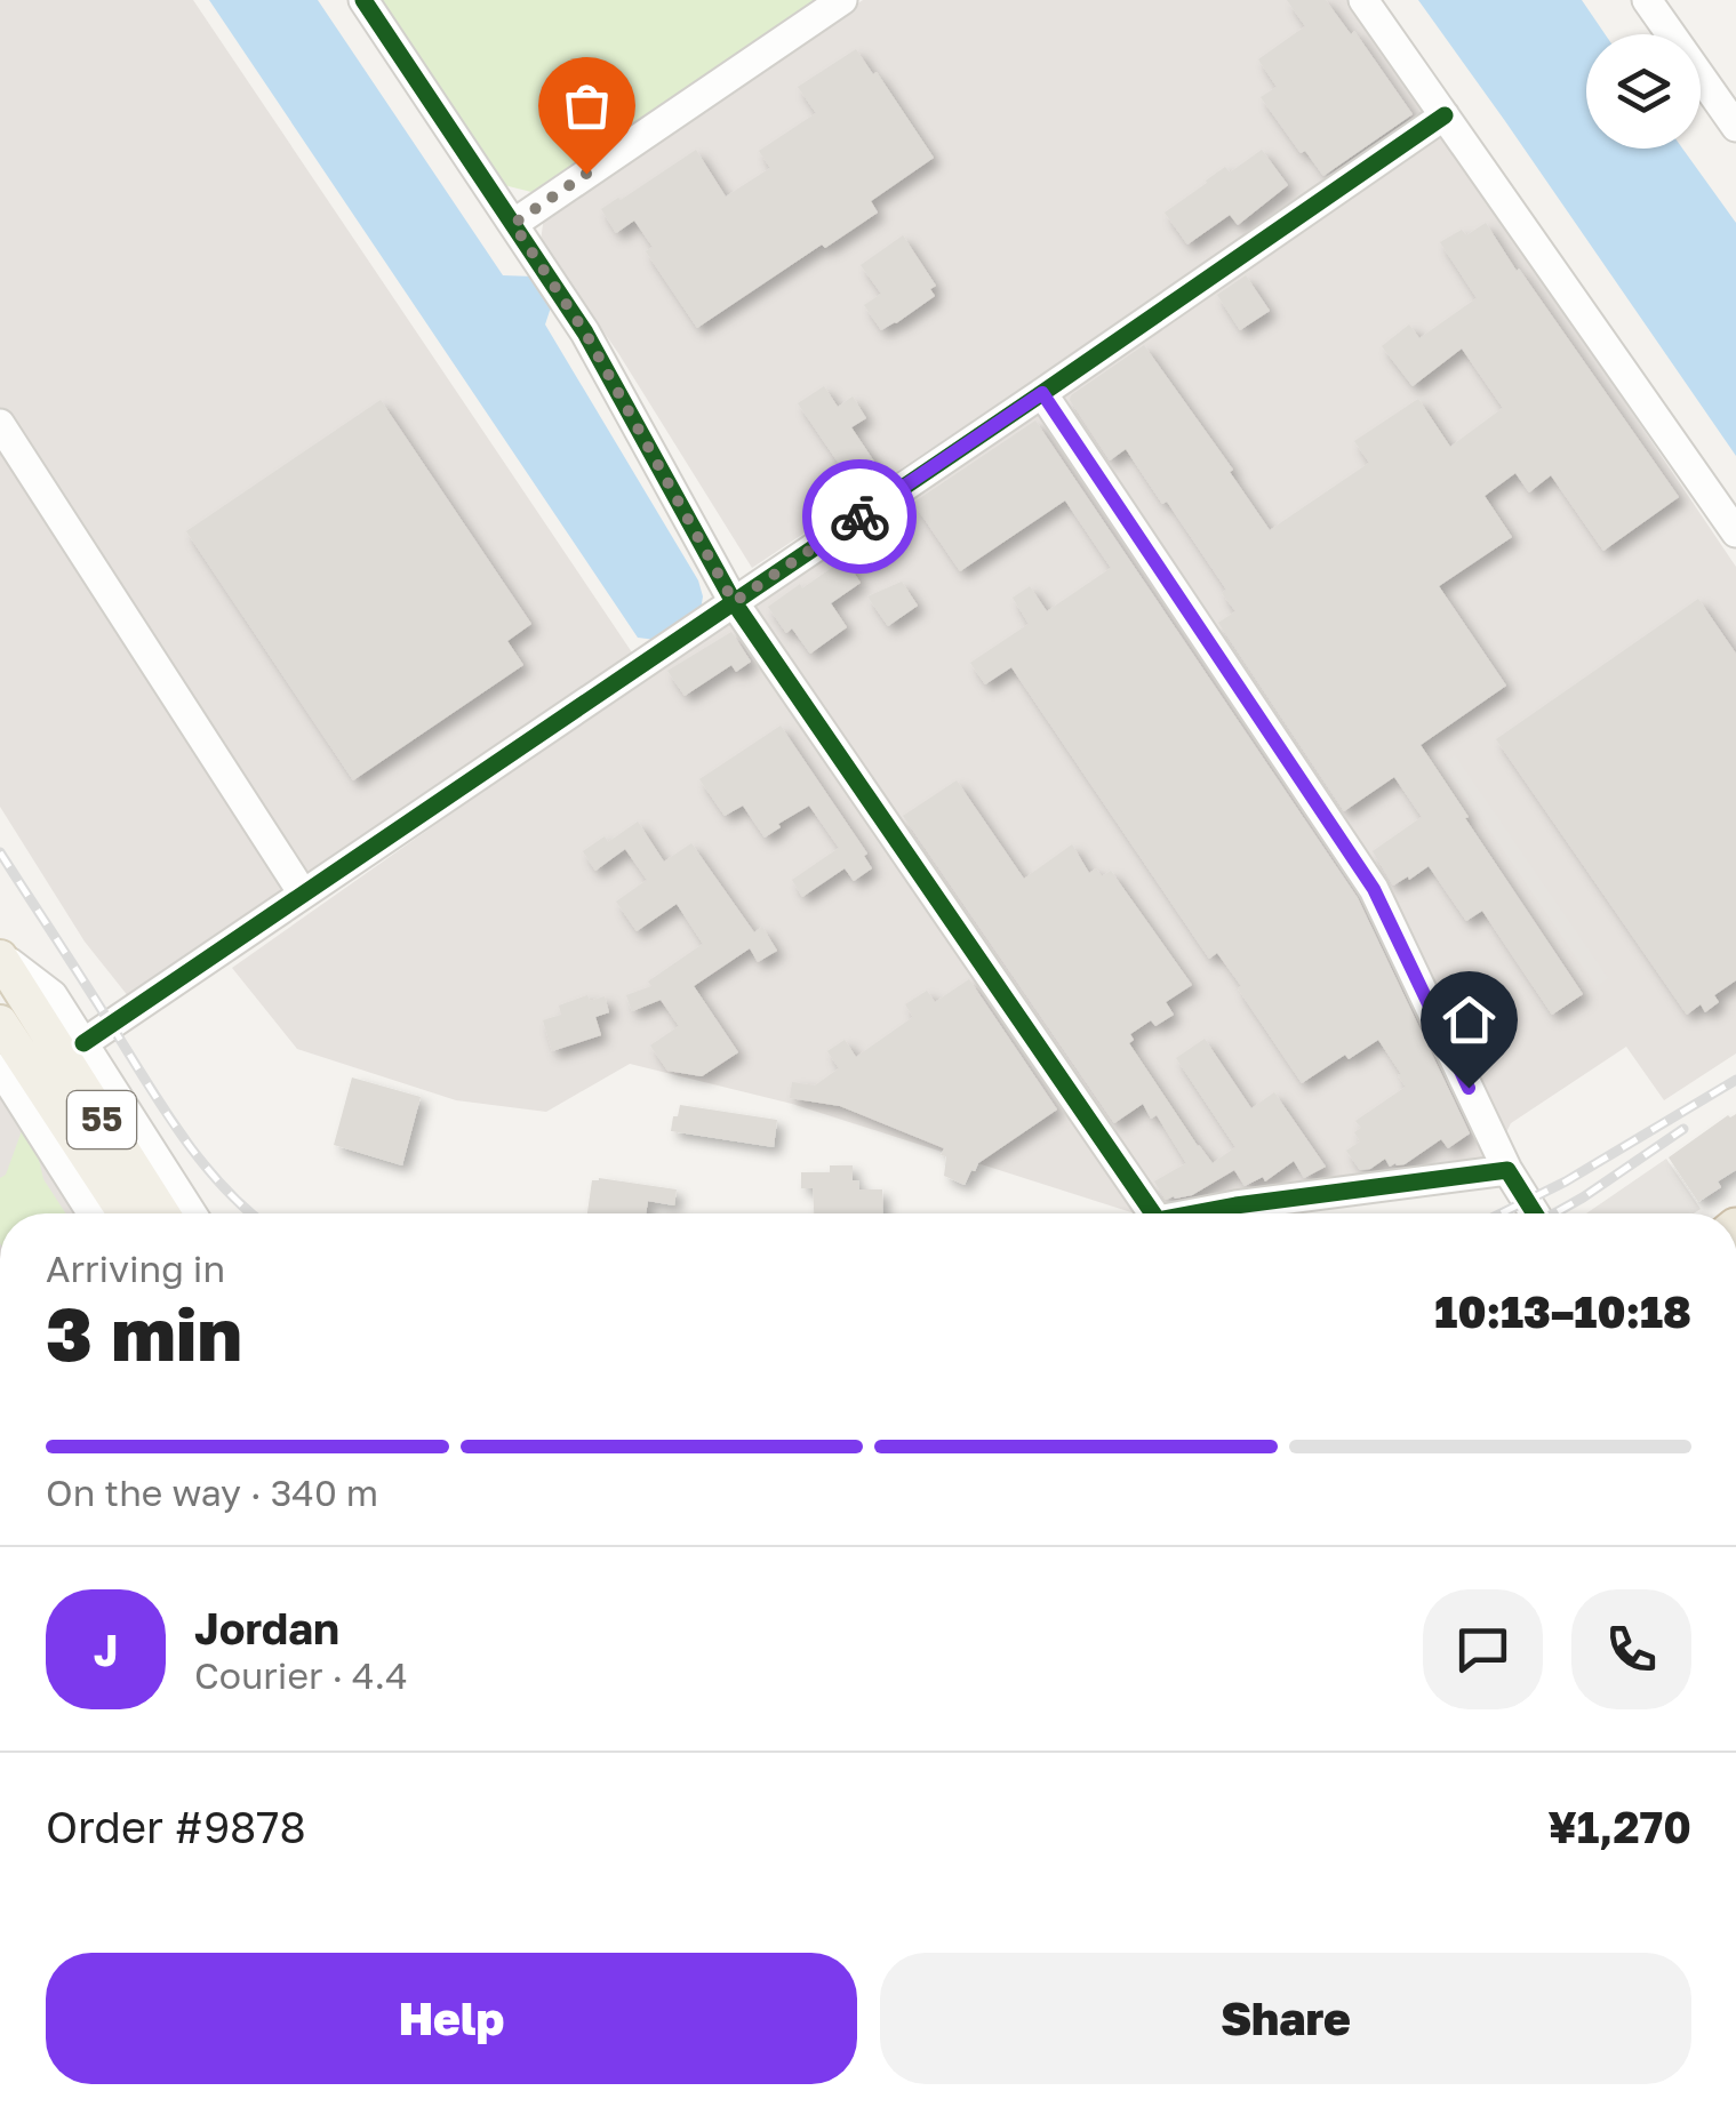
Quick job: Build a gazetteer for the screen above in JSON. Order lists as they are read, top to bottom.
{
  "streets": {
    "main road": ["55"]
  },
  "page": {
    "heading": ["3 min", "Arriving in", "10:13–10:18"],
    "panel": [
      "Jordan",
      "Courier · 4.4",
      "Order #9878",
      "¥1,270"
    ],
    "bar": "On the way · 340 m",
    "round": "J",
    "buttons": ["Help", "Share"]
  }
}
